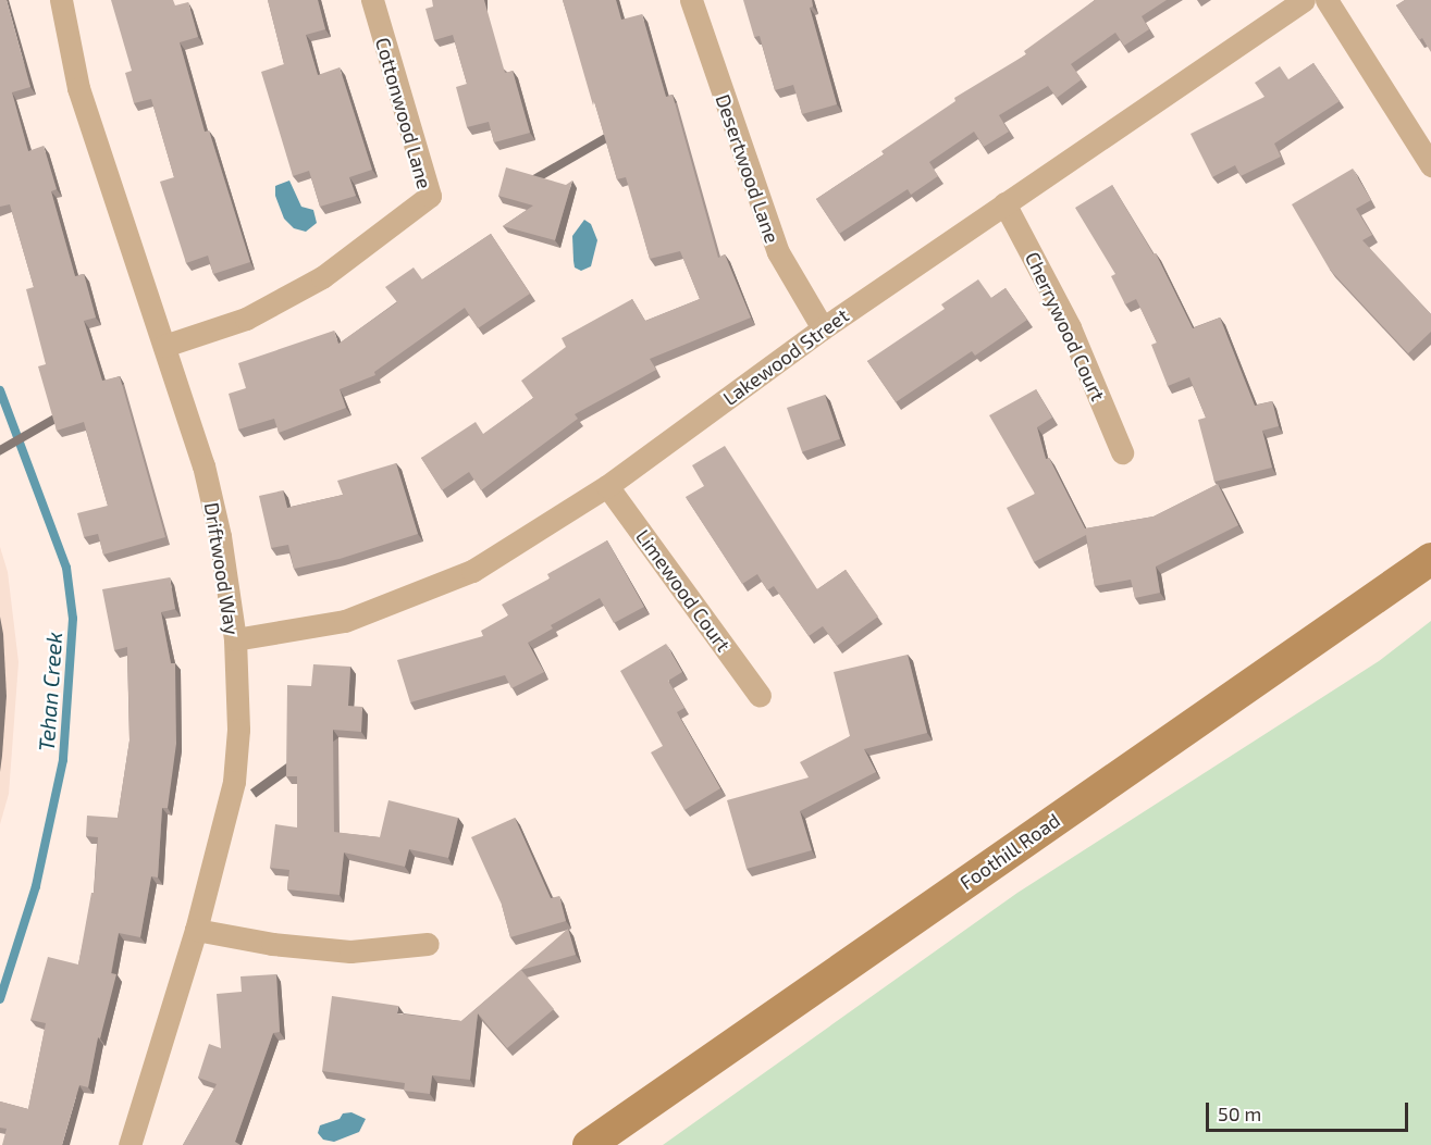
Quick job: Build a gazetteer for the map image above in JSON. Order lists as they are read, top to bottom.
{
  "streets": {
    "main road": ["Foothill Road"],
    "street": [
      "Cottonwood Lane",
      "Desertwood Lane",
      "Cherrywood Court",
      "Lakewood Street",
      "Driftwood Way",
      "Limewood Court"
    ]
  },
  "crossings": [
    ["Cottonwood Lane", "Driftwood Way"],
    ["Desertwood Lane", "Lakewood Street"],
    ["Cherrywood Court", "Lakewood Street"],
    ["Lakewood Street", "Driftwood Way"],
    ["Lakewood Street", "Limewood Court"]
  ],
  "water": ["Tehan Creek"],
  "scale_bar": "50 m"
}
